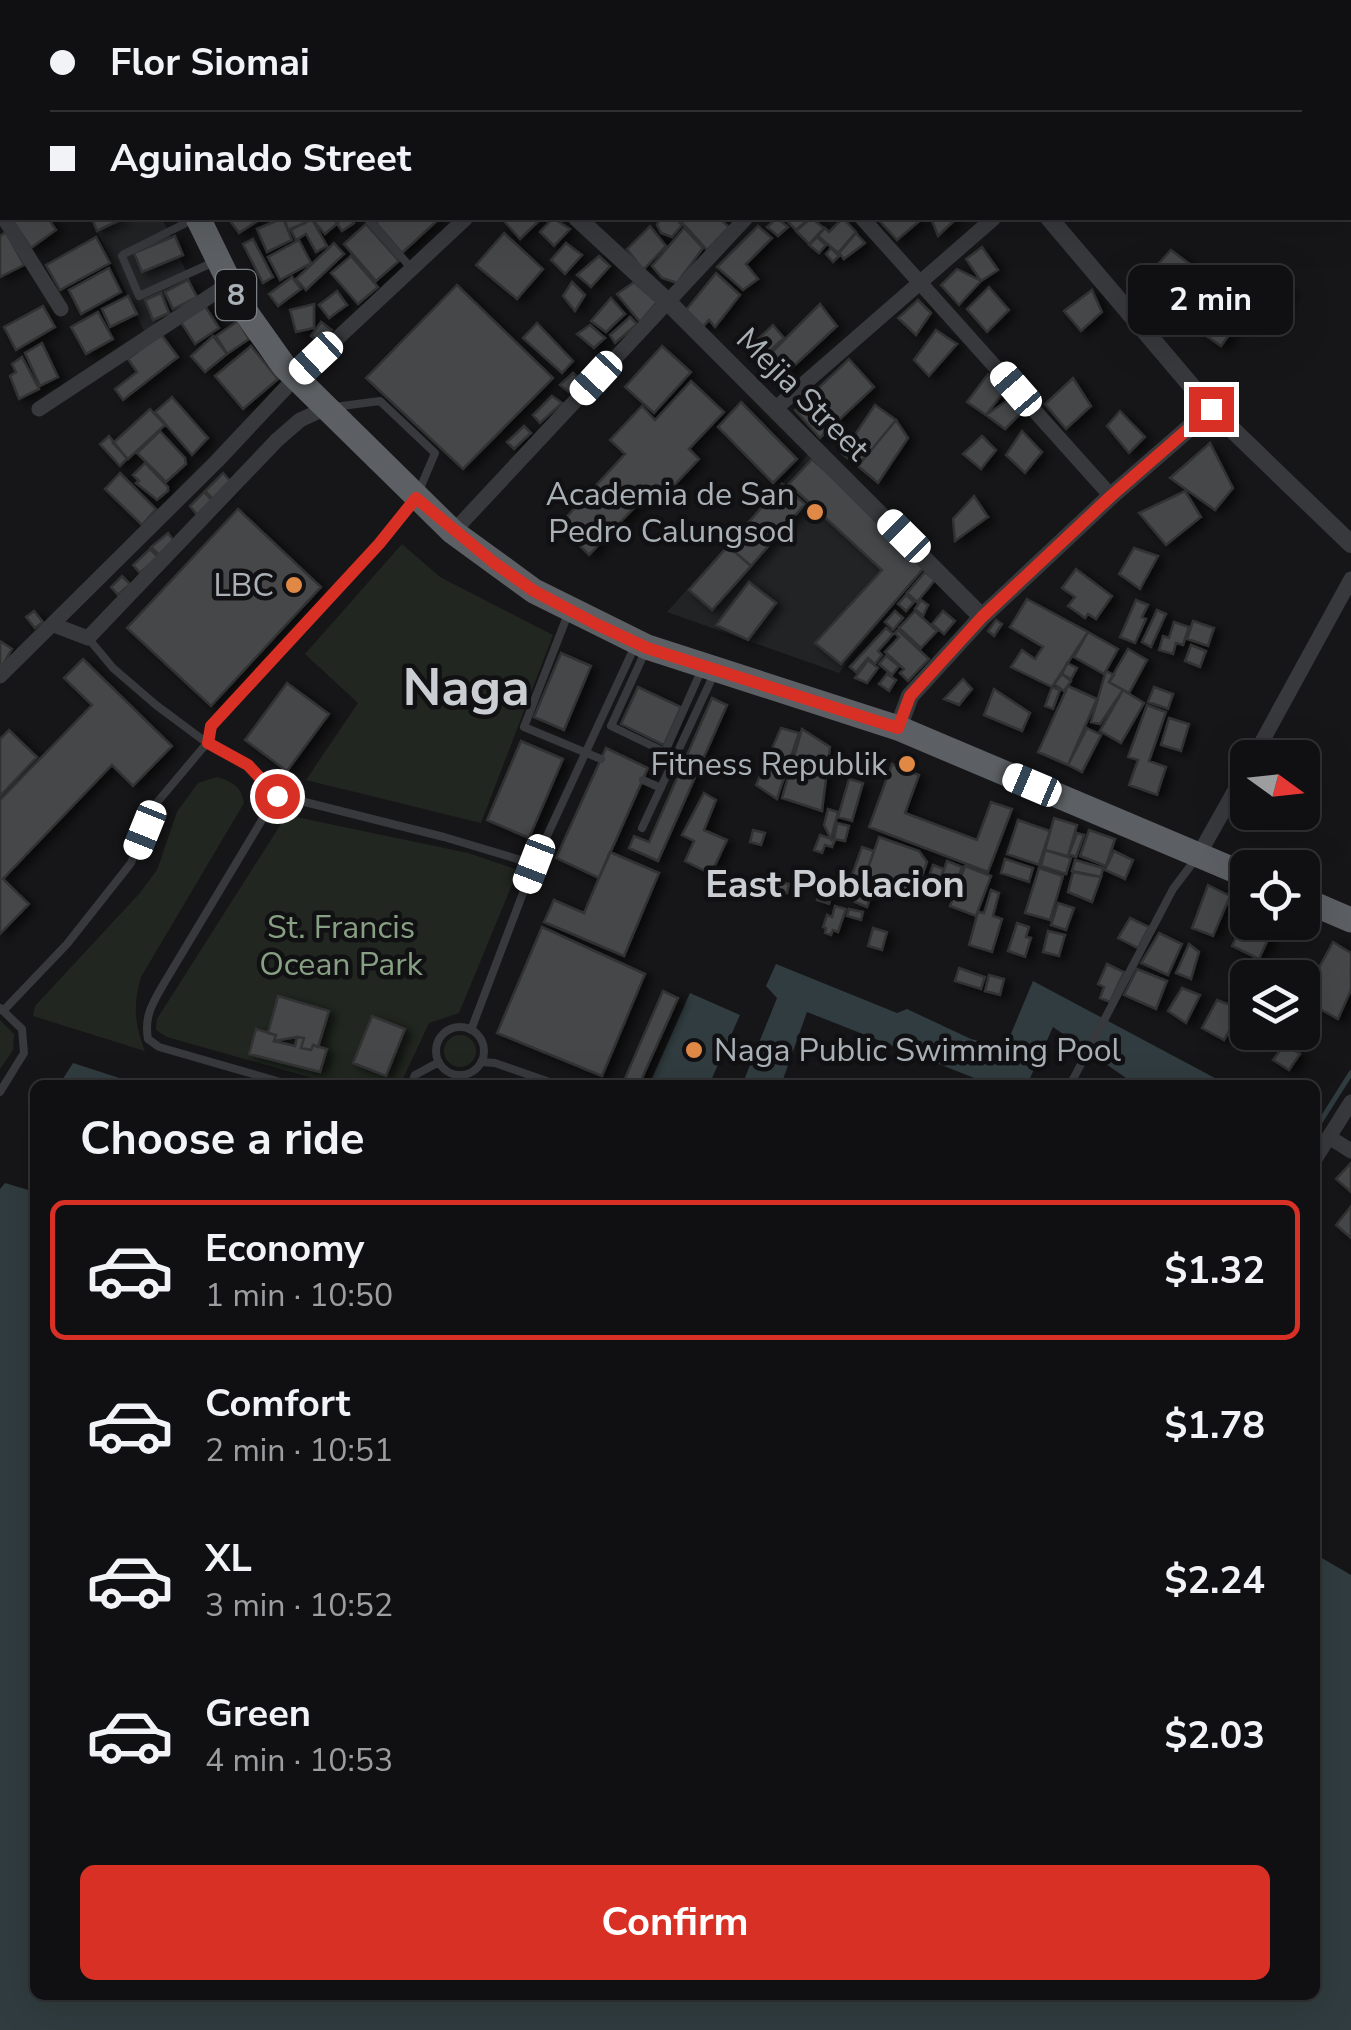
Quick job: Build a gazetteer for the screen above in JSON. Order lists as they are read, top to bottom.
{
  "streets": {
    "highway": ["8"],
    "street": ["Mejia Street"]
  },
  "districts": ["Naga", "East Poblacion"],
  "parks": ["St. Francis Ocean Park"],
  "places": [
    "Academia de San Pedro Calungsod",
    "LBC",
    "Fitness Republik",
    "Naga Public Swimming Pool"
  ],
  "north": "right",
  "page": {
    "banner": ["Flor Siomai", "Aguinaldo Street"],
    "bubble": "2 min",
    "heading": "Choose a ride",
    "list": [
      {
        "name": "Economy",
        "note": "1 min · 10:50",
        "value": "$1.32"
      },
      {
        "name": "Comfort",
        "note": "2 min · 10:51",
        "value": "$1.78"
      },
      {
        "name": "XL",
        "note": "3 min · 10:52",
        "value": "$2.24"
      },
      {
        "name": "Green",
        "note": "4 min · 10:53",
        "value": "$2.03"
      }
    ],
    "buttons": "Confirm"
  }
}
